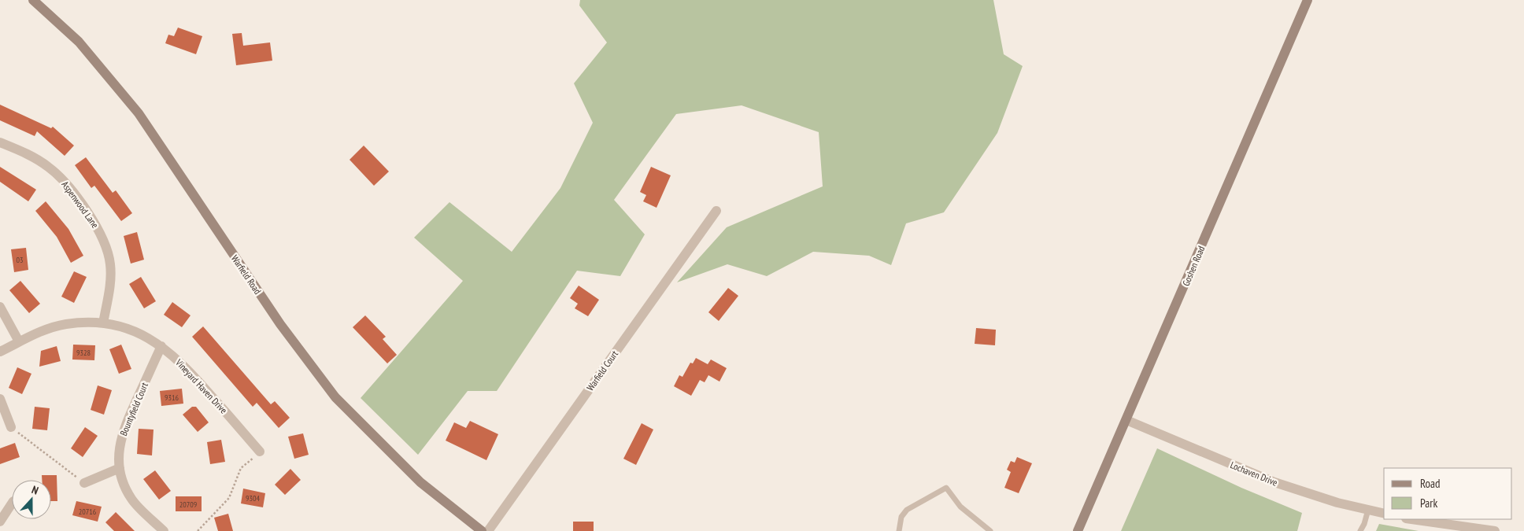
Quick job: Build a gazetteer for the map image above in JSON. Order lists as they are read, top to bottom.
{
  "streets": {
    "street": [
      "Aspenwood Lane",
      "Goshen Road",
      "Warfield Road",
      "Warfield Court",
      "Vineyard Haven Drive",
      "Bountyfield Court",
      "Lochaven Drive"
    ]
  },
  "crossings": [
    ["Aspenwood Lane", "Vineyard Haven Drive"],
    ["Goshen Road", "Lochaven Drive"],
    ["Vineyard Haven Drive", "Bountyfield Court"]
  ],
  "house_numbers": [
    "03",
    "9328",
    "9316",
    "9304",
    "20709",
    "20716"
  ],
  "legend": ["Road", "Park"],
  "north": "top"
}
